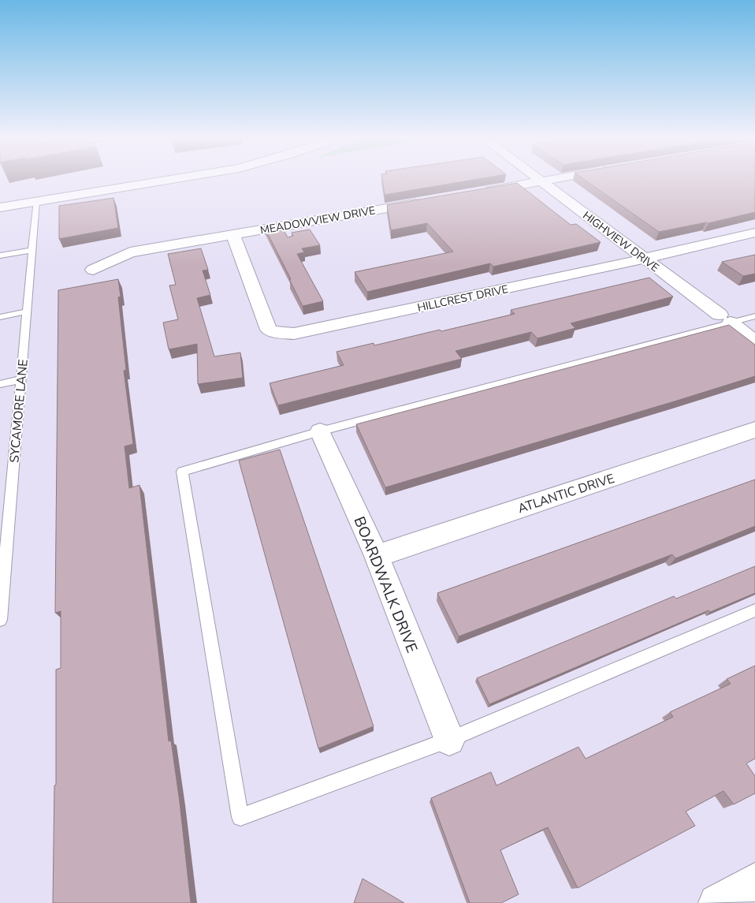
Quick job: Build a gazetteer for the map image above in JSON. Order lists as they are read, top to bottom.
{
  "streets": {
    "street": [
      "MEADOWVIEW DRIVE",
      "HIGHVIEW DRIVE",
      "HILLCREST DRIVE",
      "ATLANTIC DRIVE",
      "BOARDWALK DRIVE"
    ],
    "lane": ["SYCAMORE LANE"]
  },
  "crossings": [
    ["MEADOWVIEW DRIVE", "HILLCREST DRIVE"],
    ["HIGHVIEW DRIVE", "HILLCREST DRIVE"],
    ["ATLANTIC DRIVE", "BOARDWALK DRIVE"]
  ]
}
